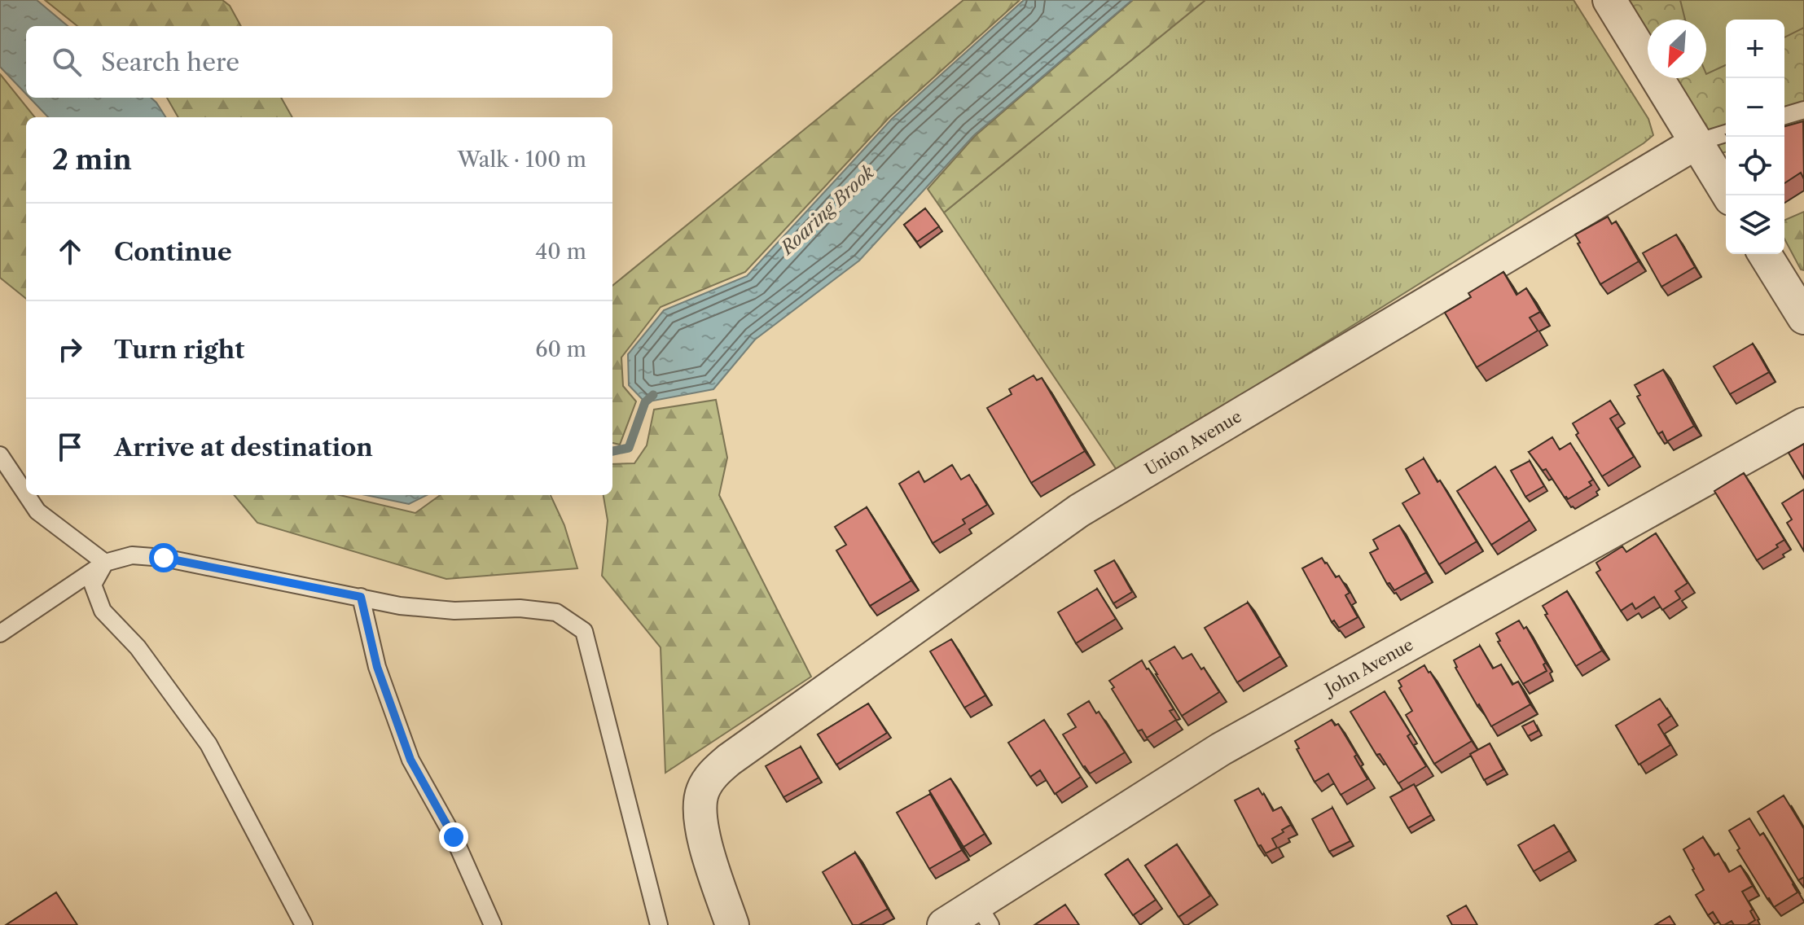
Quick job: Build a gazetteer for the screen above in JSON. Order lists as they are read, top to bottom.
{
  "streets": {
    "street": ["Union Avenue", "John Avenue"]
  },
  "water": ["Roaring Brook"],
  "north": "bottom left",
  "page": {
    "map_buttons": ["+", "−"],
    "search": "Search here",
    "heading": ["2 min", "Walk · 100 m"],
    "list": [
      ["Continue", "40 m"],
      ["Turn right", "60 m"],
      "Arrive at destination"
    ]
  }
}
